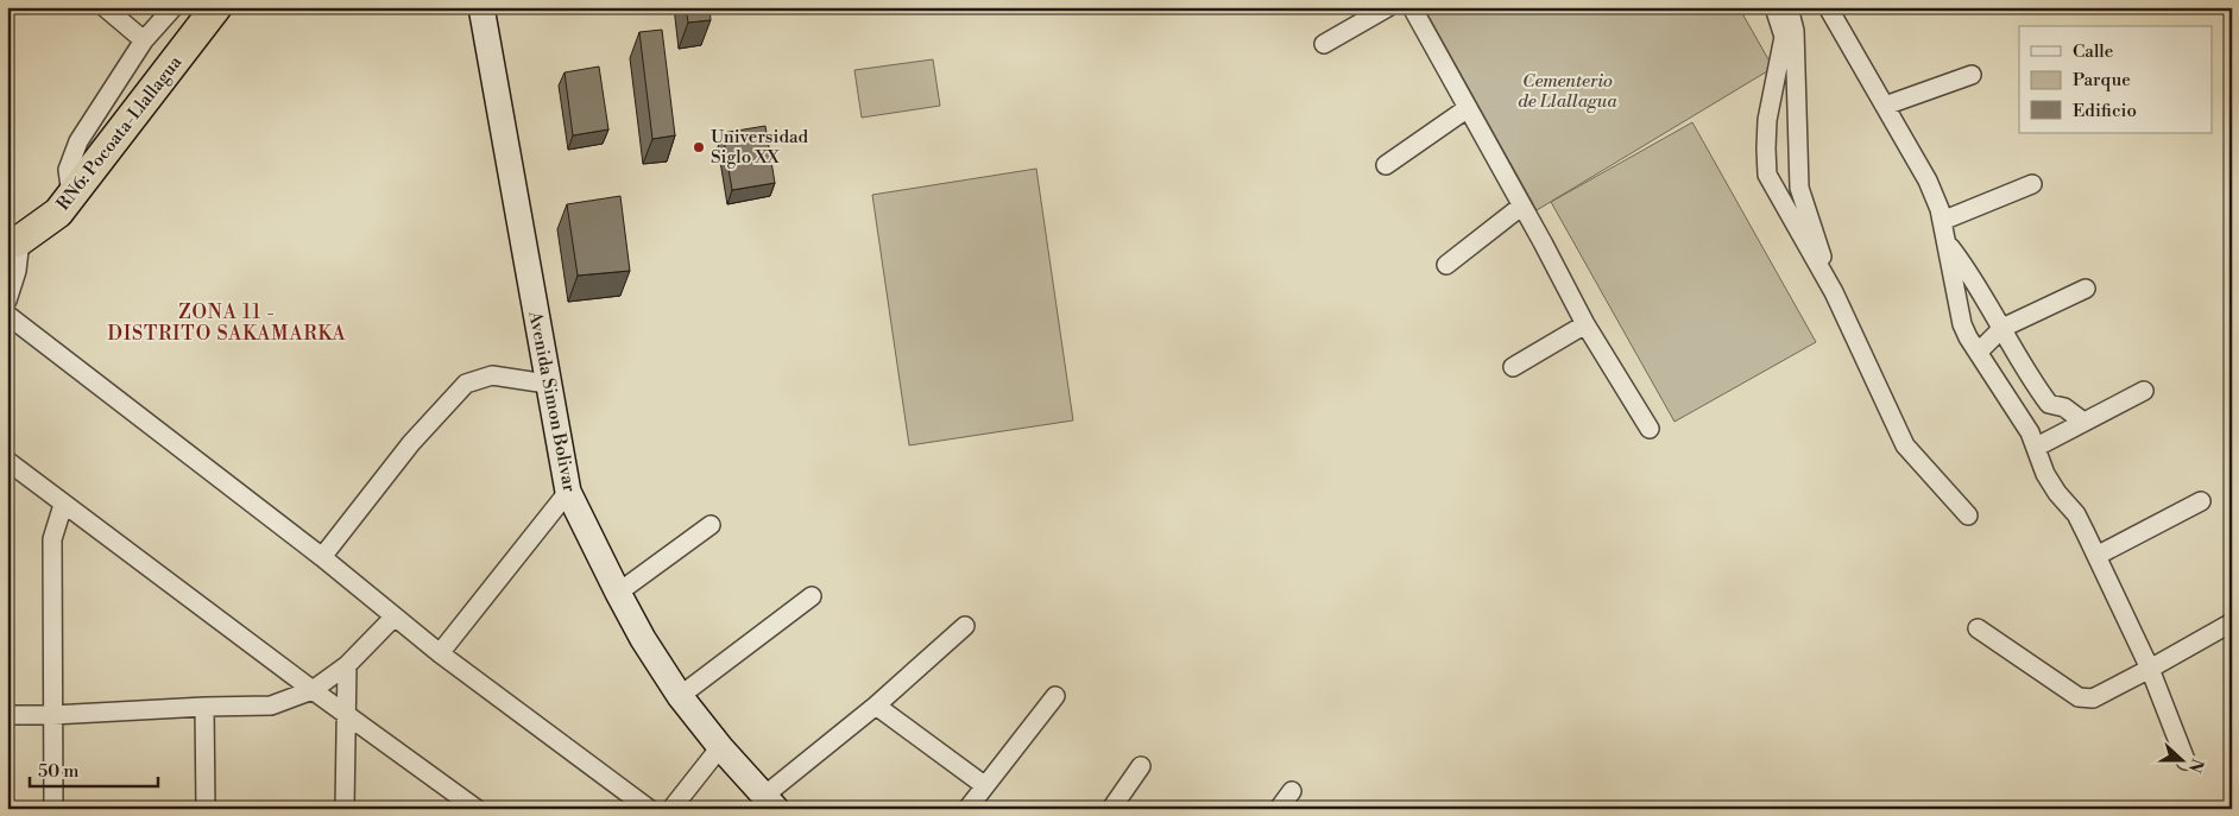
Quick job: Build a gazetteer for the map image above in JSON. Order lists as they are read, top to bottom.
{
  "streets": {
    "highway": ["RN6: Pocoata-Llallagua"],
    "main road": ["Avenida Simon Bolivar"]
  },
  "districts": ["ZONA 11 - DISTRITO SAKAMARKA"],
  "parks": ["Cementerio de Llallagua"],
  "places": ["Universidad Siglo XX"],
  "legend": ["Calle", "Parque", "Edificio"],
  "scale_bar": "50 m",
  "north": "right"
}
